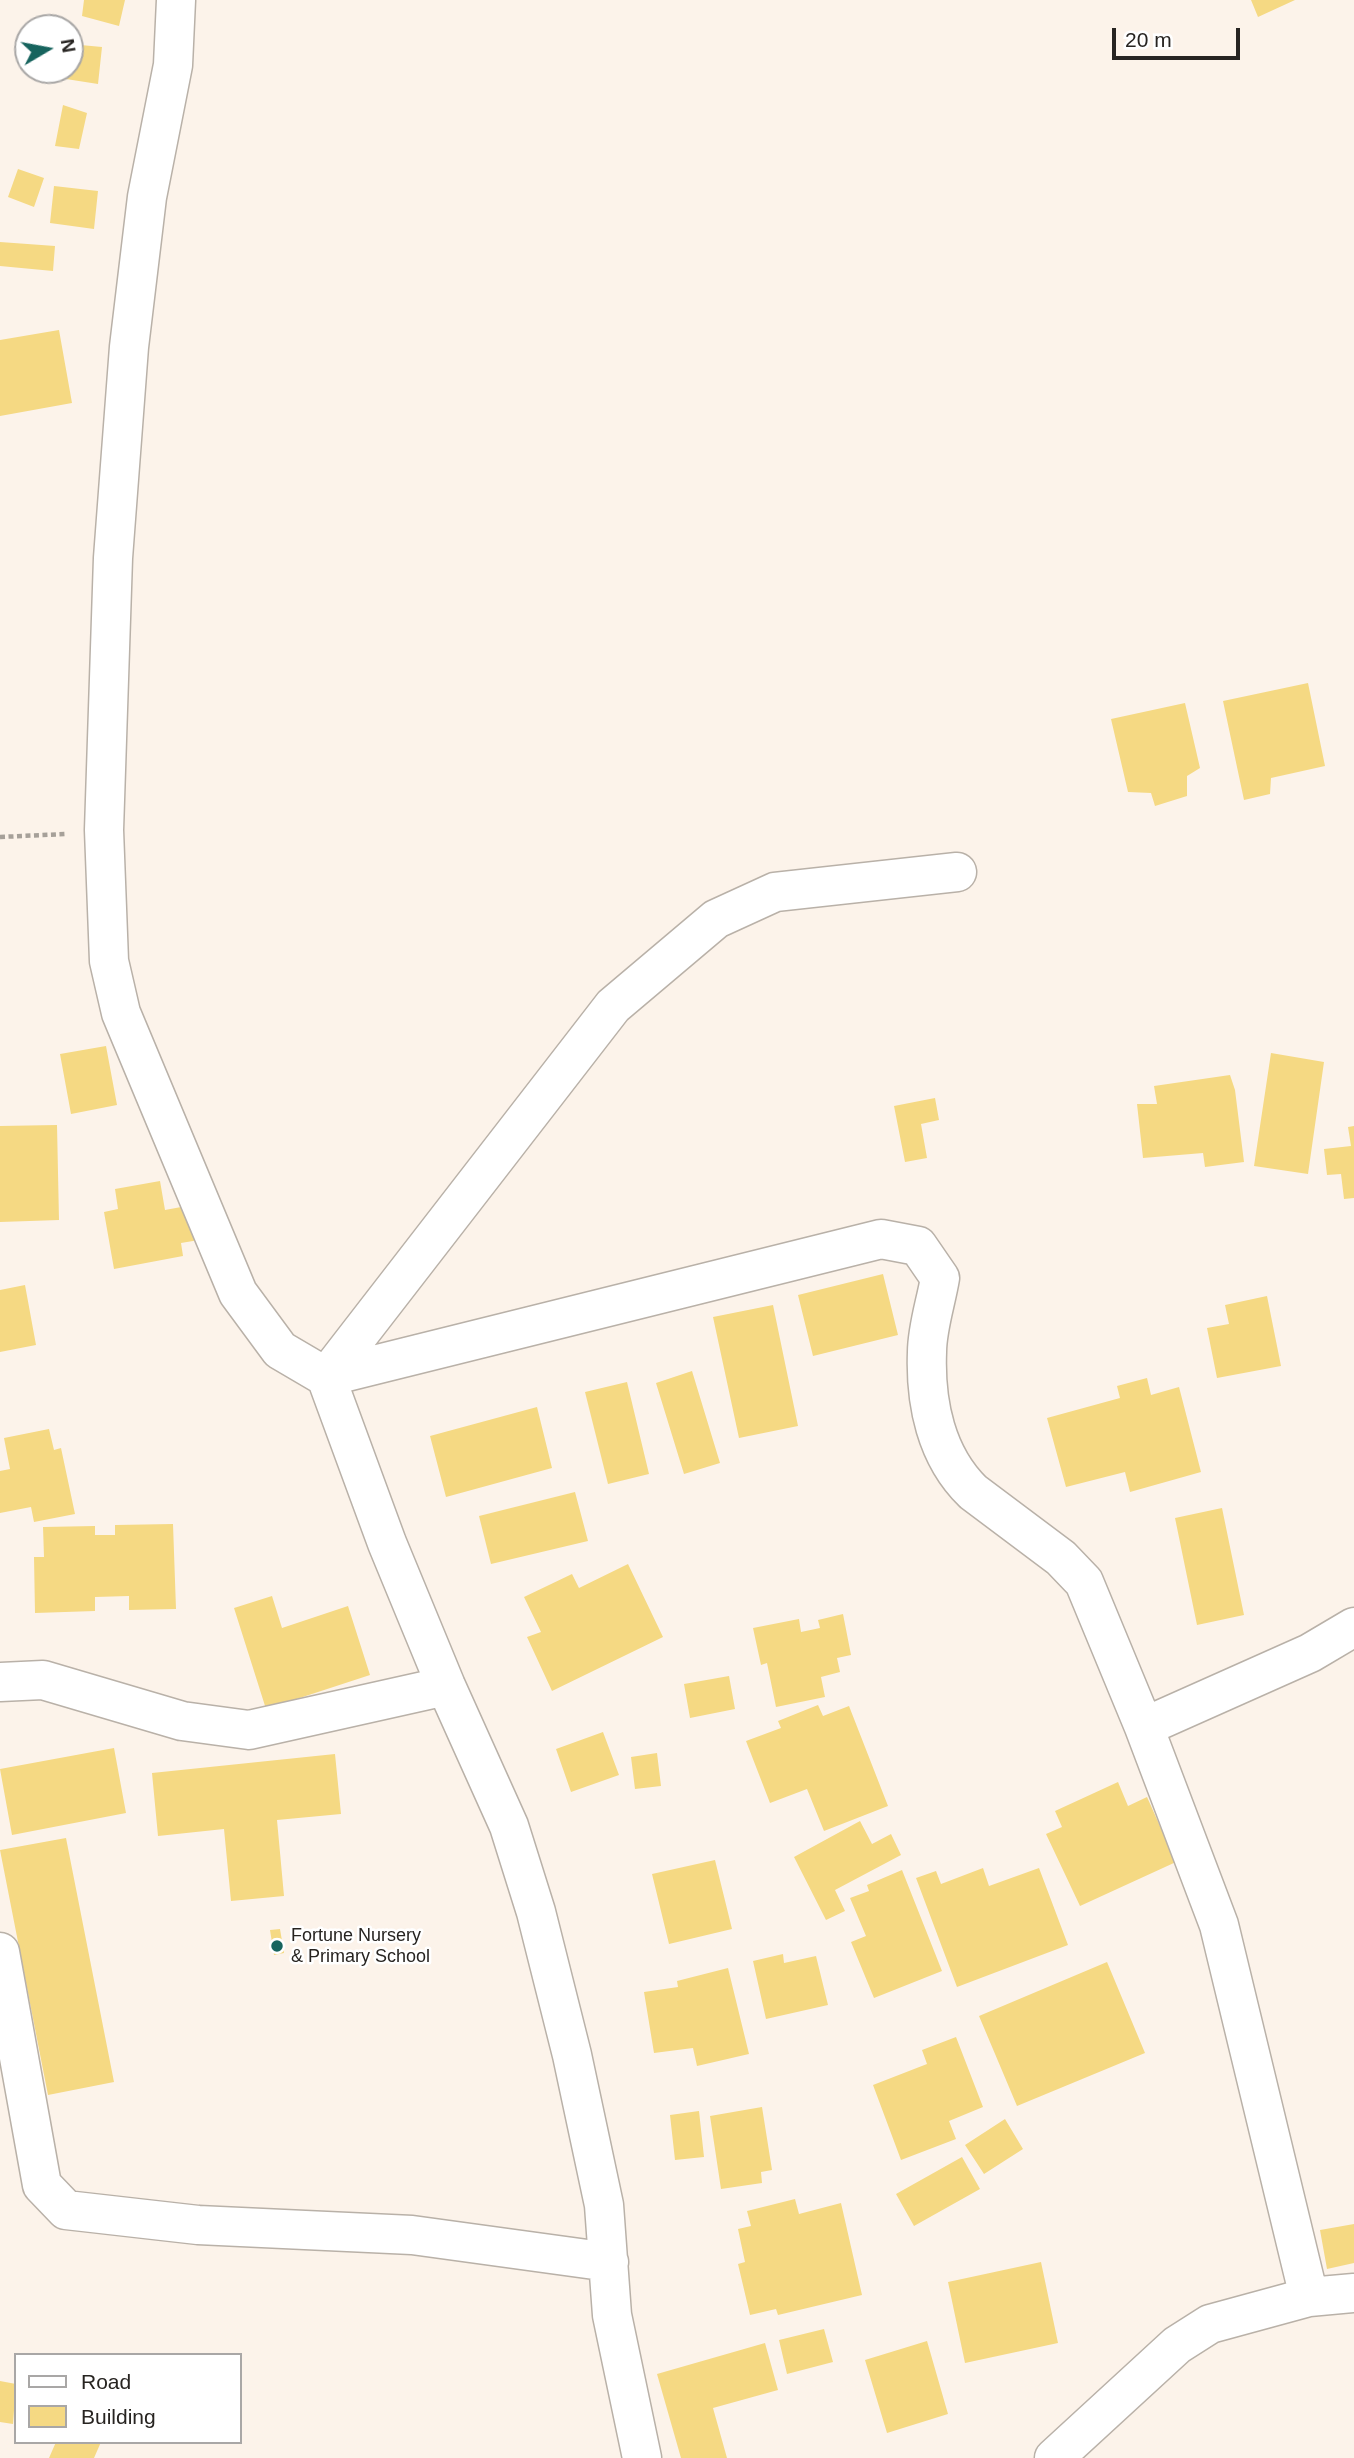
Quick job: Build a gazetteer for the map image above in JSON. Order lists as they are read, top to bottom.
{
  "places": ["Fortune Nursery & Primary School"],
  "legend": ["Road", "Building"],
  "scale_bar": "20 m",
  "north": "right"
}
